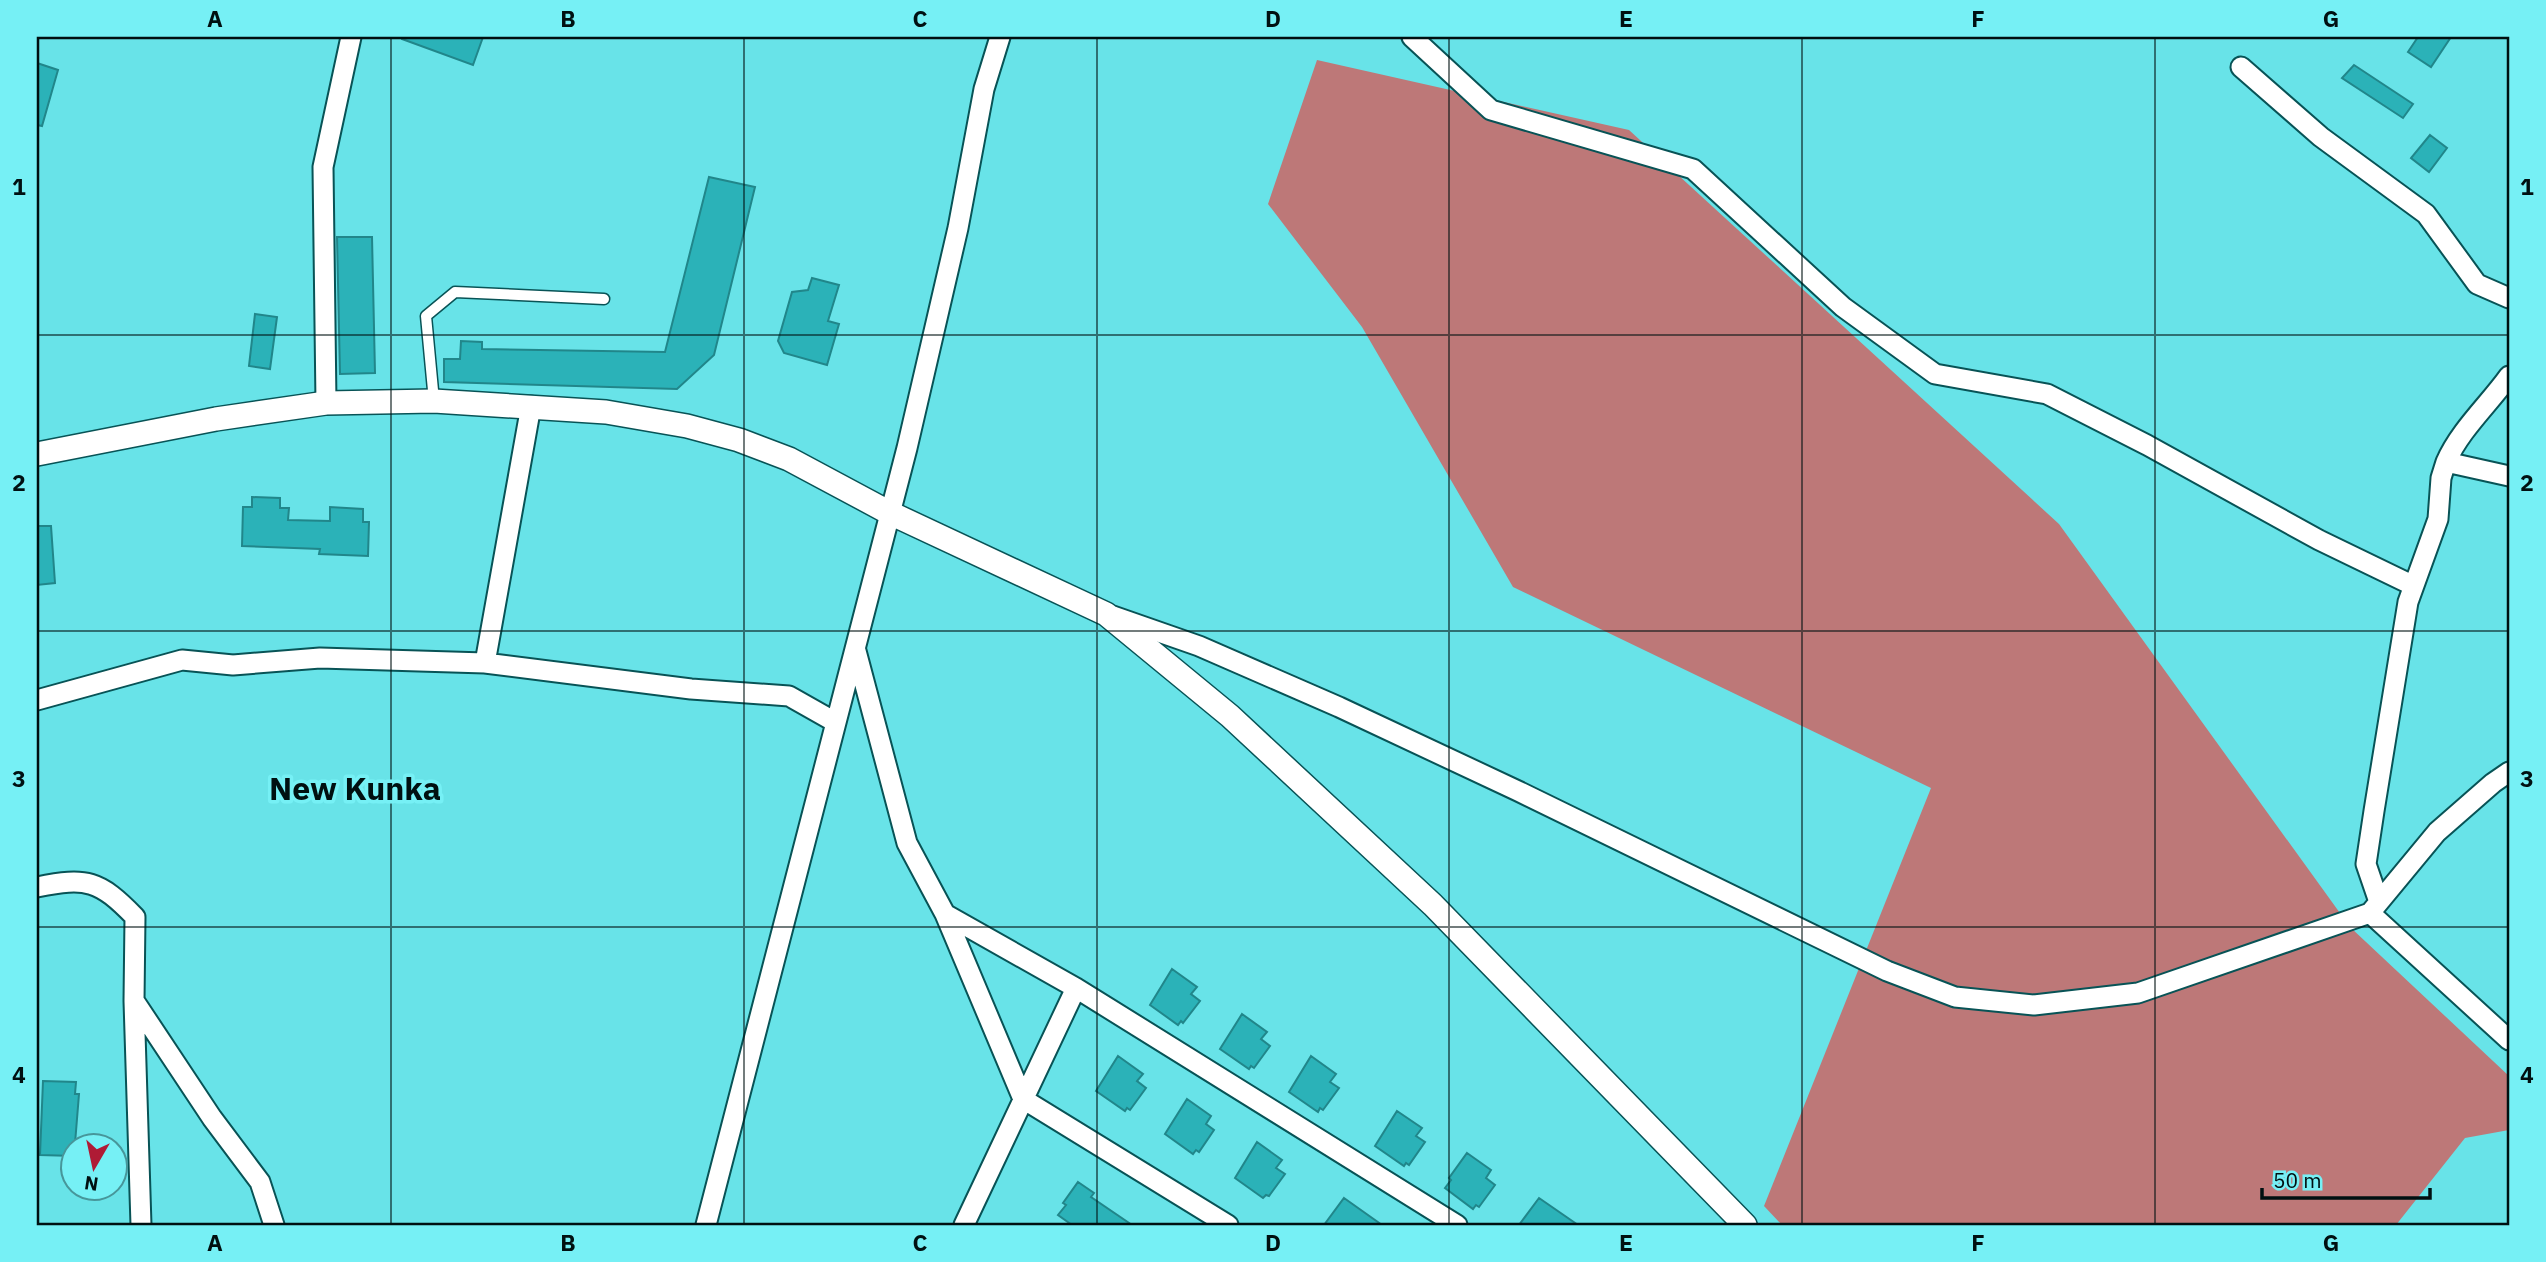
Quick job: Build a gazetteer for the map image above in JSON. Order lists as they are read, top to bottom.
{
  "districts": ["New Kunka"],
  "scale_bar": "50 m",
  "north": "bottom",
  "grid": {
    "columns": [
      "A",
      "B",
      "C",
      "D",
      "E",
      "F",
      "G"
    ],
    "rows": [
      "1",
      "2",
      "3",
      "4"
    ]
  }
}
